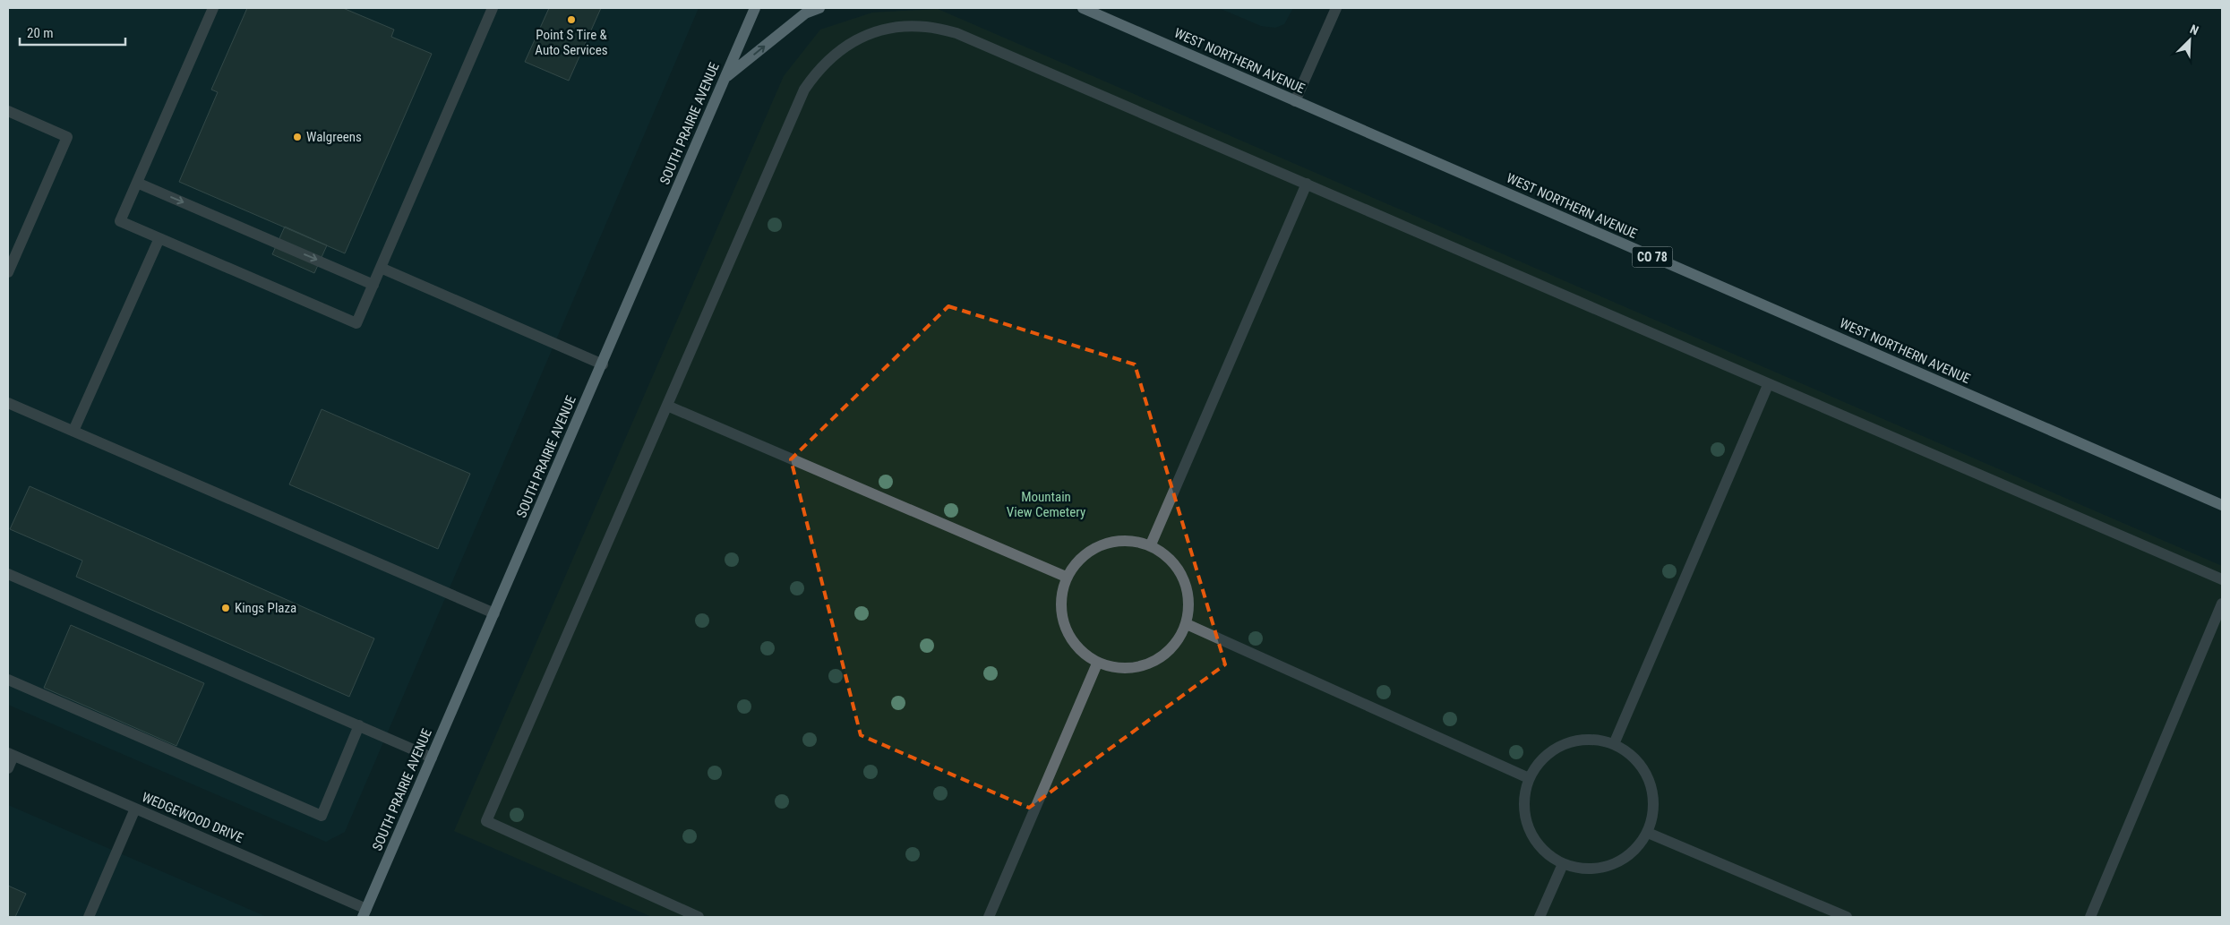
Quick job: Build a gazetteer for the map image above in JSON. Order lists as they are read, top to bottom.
{
  "streets": {
    "main road": ["WEST NORTHERN AVENUE", "SOUTH PRAIRIE AVENUE", "CO 78"],
    "street": ["WEDGEWOOD DRIVE"]
  },
  "crossings": [
    ["SOUTH PRAIRIE AVENUE", "WEDGEWOOD DRIVE"]
  ],
  "parks": ["Mountain View Cemetery"],
  "places": ["Point S Tire & Auto Services", "Walgreens", "Kings Plaza"],
  "scale_bar": "20 m",
  "north": "top right"
}
